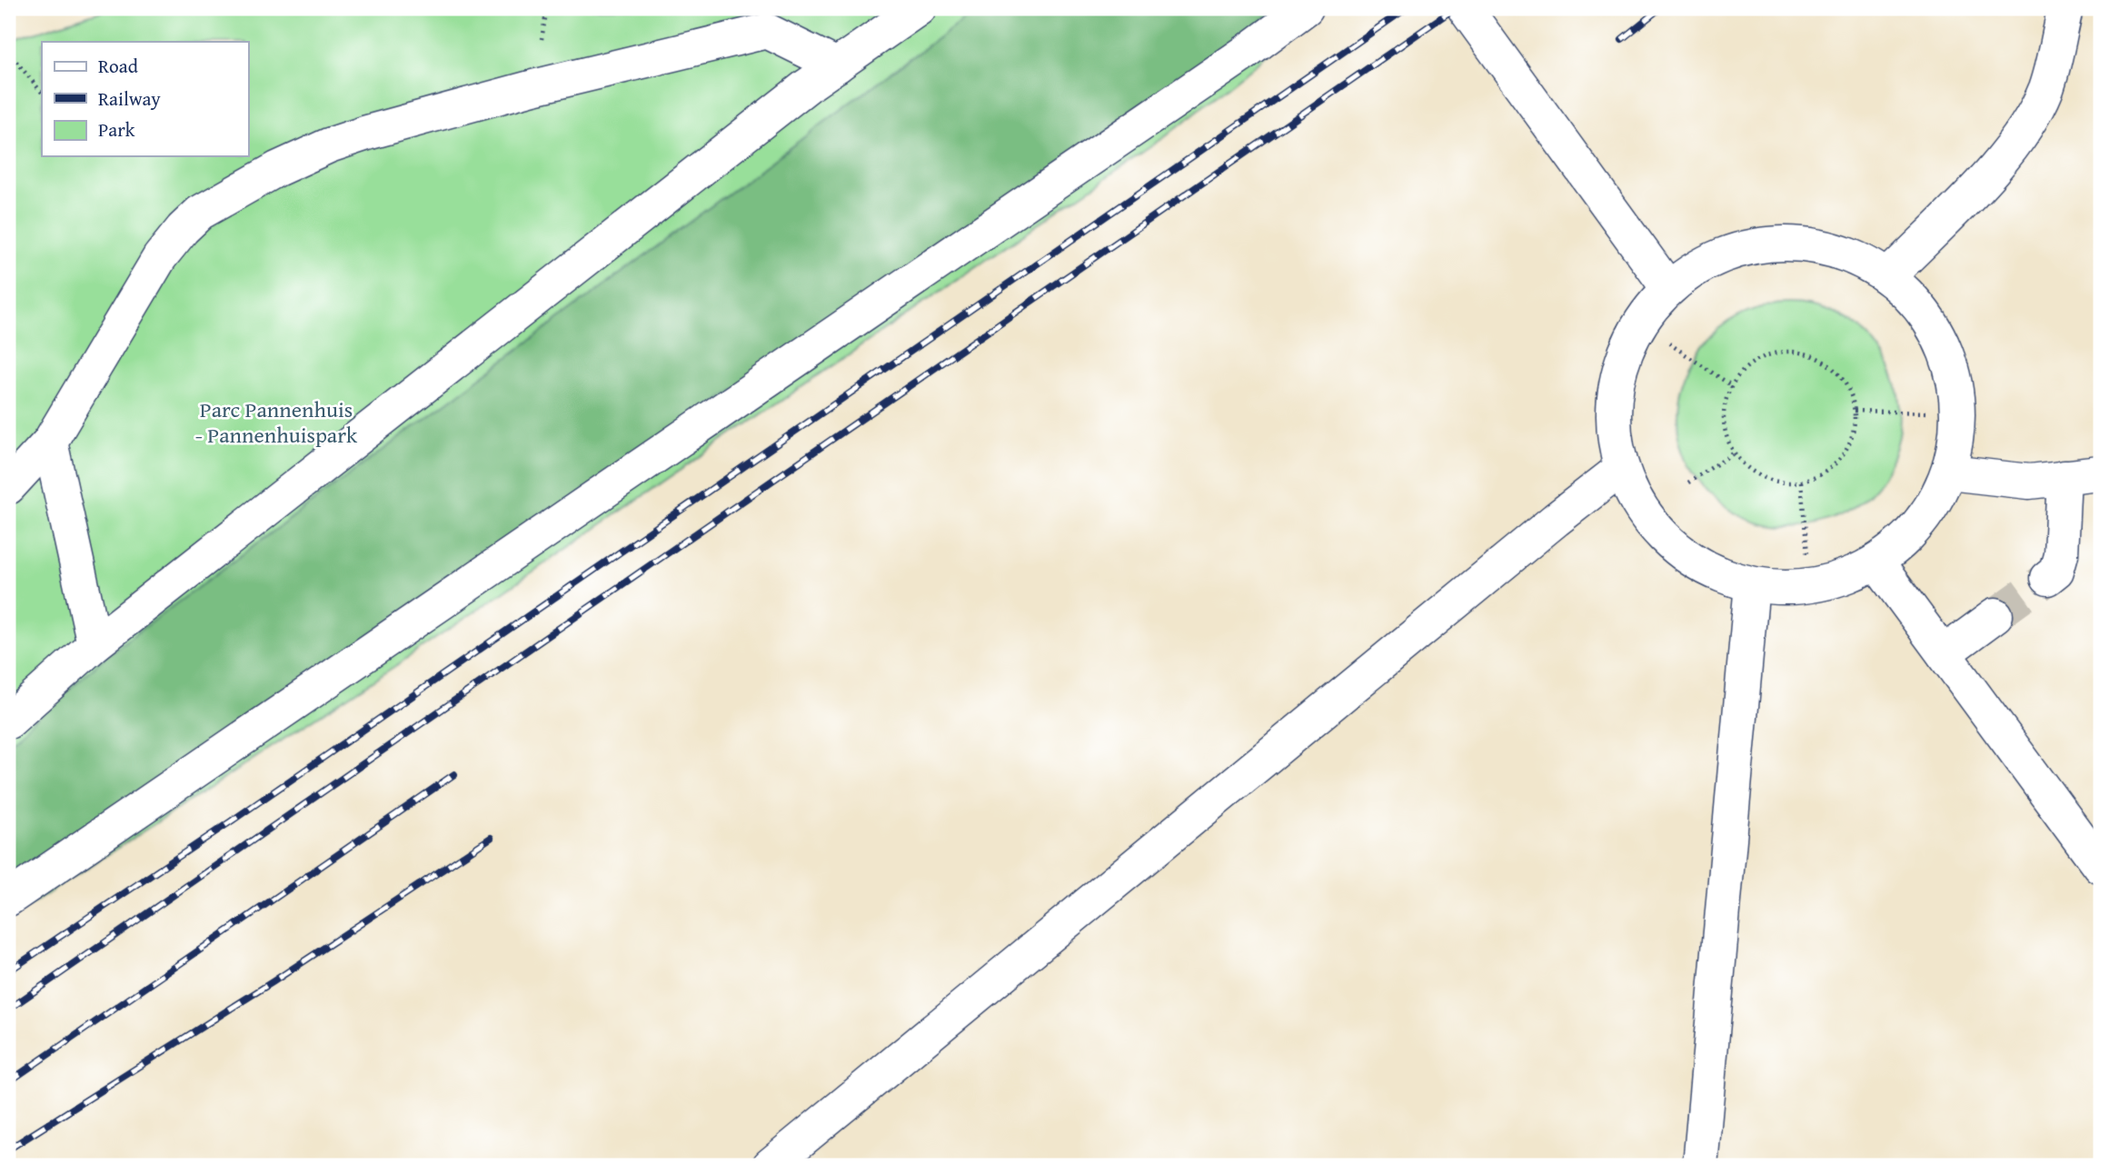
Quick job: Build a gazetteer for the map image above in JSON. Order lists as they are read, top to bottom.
{
  "parks": ["Parc Pannenhuis - Pannenhuispark"],
  "legend": ["Road", "Railway", "Park"]
}
